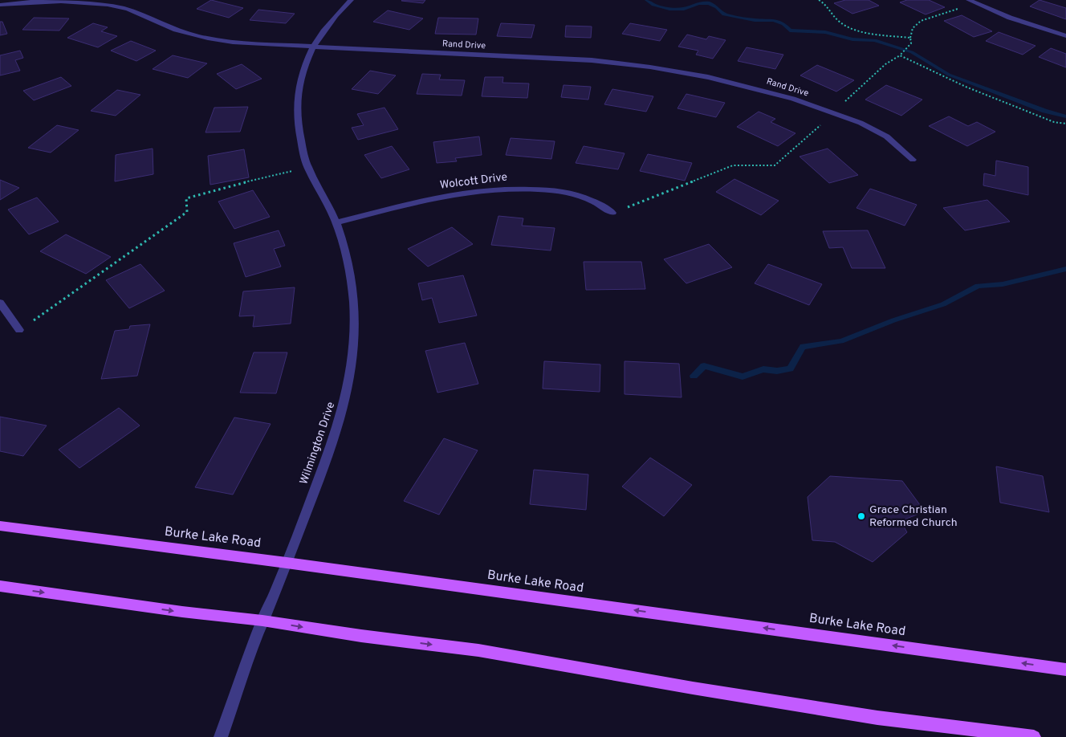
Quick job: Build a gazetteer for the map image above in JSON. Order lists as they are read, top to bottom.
{
  "streets": {
    "main road": ["Burke Lake Road"],
    "street": ["Rand Drive", "Wolcott Drive", "Wilmington Drive"]
  },
  "crossings": [
    ["Rand Drive", "Wilmington Drive"],
    ["Wolcott Drive", "Wilmington Drive"],
    ["Wilmington Drive", "Burke Lake Road"]
  ],
  "places": ["Grace Christian Reformed Church"]
}
